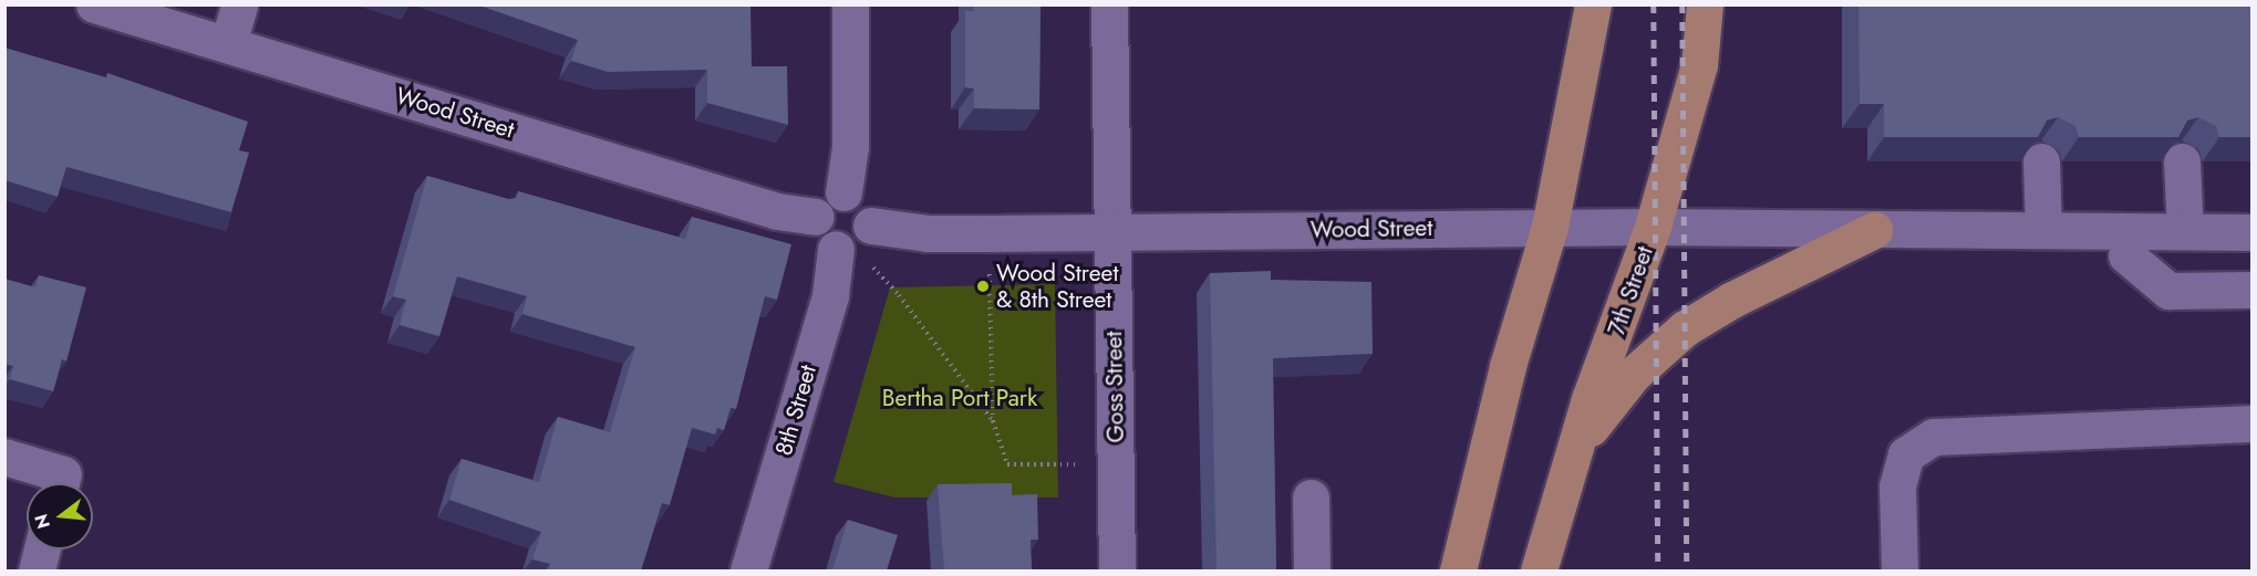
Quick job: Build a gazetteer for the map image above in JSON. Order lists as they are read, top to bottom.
{
  "streets": {
    "main road": ["7th Street"],
    "street": ["Wood Street", "Goss Street", "8th Street"]
  },
  "crossings": [
    ["Wood Street", "7th Street"],
    ["Wood Street", "Goss Street"],
    ["Wood Street", "8th Street"]
  ],
  "parks": ["Bertha Port Park"],
  "places": ["Wood Street & 8th Street"],
  "north": "left"
}
